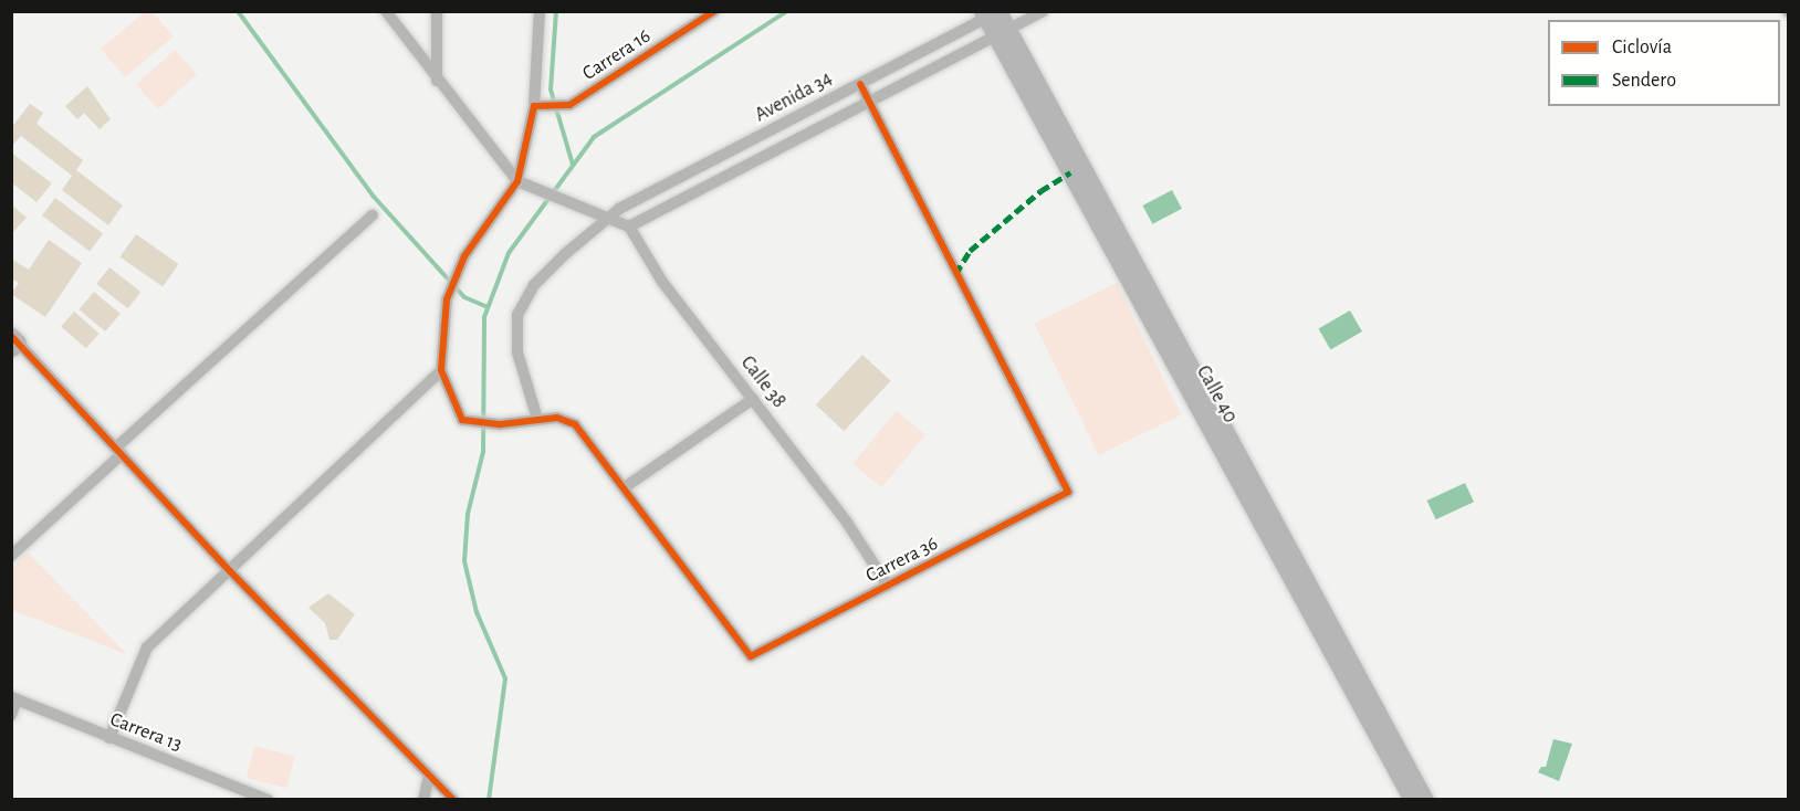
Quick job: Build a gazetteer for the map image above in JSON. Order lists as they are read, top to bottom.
{
  "streets": {
    "main road": ["Calle 40"],
    "street": [
      "Carrera 16",
      "Avenida 34",
      "Calle 38",
      "Carrera 36",
      "Carrera 13"
    ]
  },
  "crossings": [
    ["Avenida 34", "Calle 38"],
    ["Avenida 34", "Calle 40"],
    ["Avenida 34", "Carrera 36"],
    ["Calle 38", "Carrera 36"]
  ],
  "legend": ["Ciclovía", "Sendero"]
}
